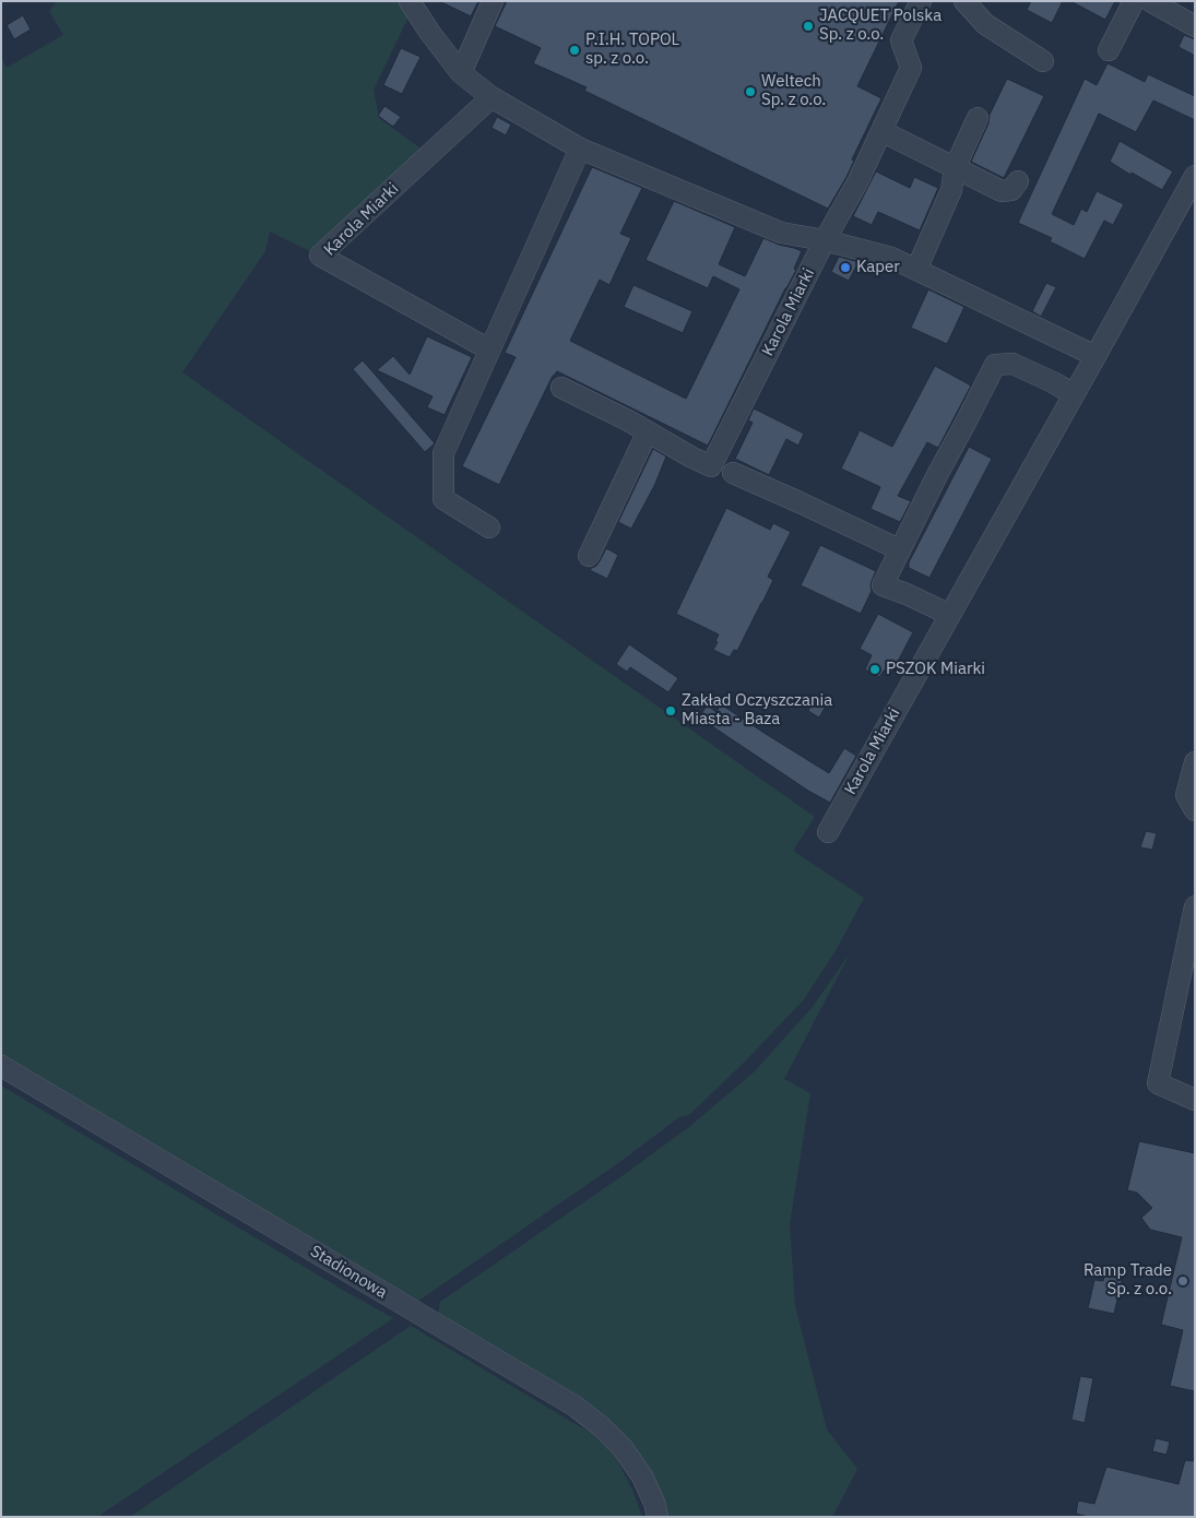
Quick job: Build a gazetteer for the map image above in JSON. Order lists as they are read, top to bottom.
{
  "streets": {
    "street": ["Karola Miarki", "Stadionowa"]
  },
  "places": [
    "JACQUET Polska Sp. z o.o.",
    "P.I.H. TOPOL sp. z o.o.",
    "Weltech Sp. z o.o.",
    "Kaper",
    "PSZOK Miarki",
    "Zakład Oczyszczania Miasta - Baza",
    "Ramp Trade Sp. z o.o."
  ]
}
